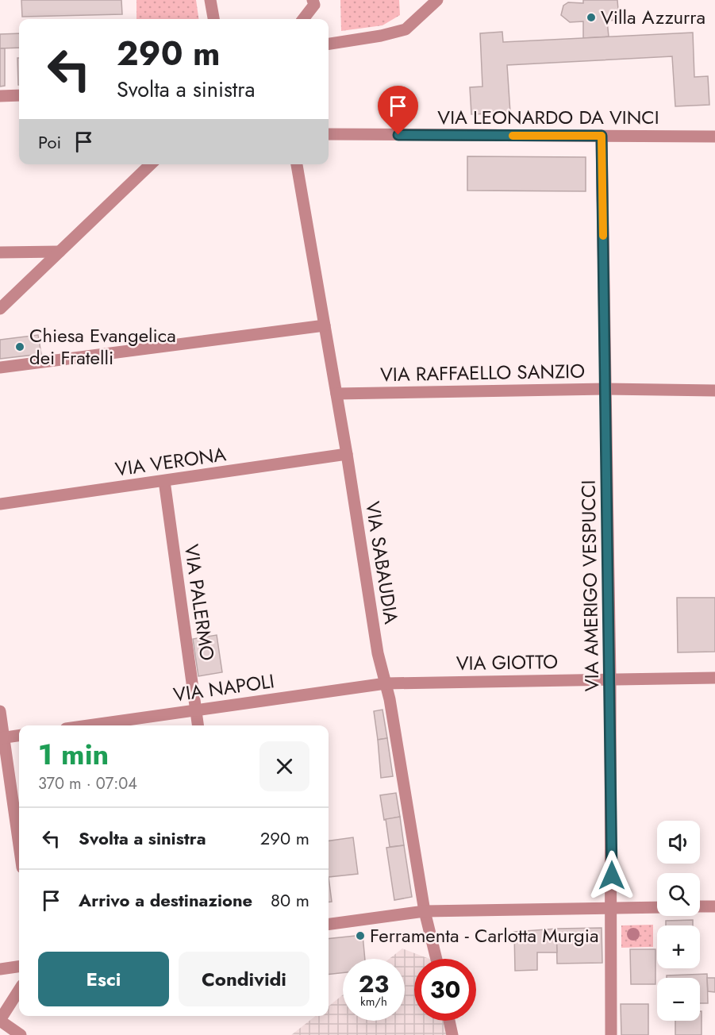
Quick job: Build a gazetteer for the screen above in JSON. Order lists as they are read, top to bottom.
{
  "streets": {
    "street": [
      "VIA LEONARDO DA VINCI",
      "VIA RAFFAELLO SANZIO",
      "VIA VERONA",
      "VIA SABAUDIA",
      "VIA AMERIGO VESPUCCI",
      "VIA PALERMO",
      "VIA GIOTTO",
      "VIA NAPOLI"
    ]
  },
  "crossings": [
    ["VIA LEONARDO DA VINCI", "VIA AMERIGO VESPUCCI"],
    ["VIA RAFFAELLO SANZIO", "VIA SABAUDIA"],
    ["VIA RAFFAELLO SANZIO", "VIA AMERIGO VESPUCCI"],
    ["VIA VERONA", "VIA SABAUDIA"],
    ["VIA VERONA", "VIA PALERMO"],
    ["VIA SABAUDIA", "VIA GIOTTO"],
    ["VIA SABAUDIA", "VIA NAPOLI"],
    ["VIA AMERIGO VESPUCCI", "VIA GIOTTO"],
    ["VIA PALERMO", "VIA NAPOLI"],
    ["VIA GIOTTO", "VIA NAPOLI"]
  ],
  "places": ["Villa Azzurra", "Chiesa Evangelica dei Fratelli", "Ferramenta - Carlotta Murgia"],
  "page": {
    "turn": ["290 m", "Svolta a sinistra"],
    "then": "Poi",
    "heading": ["1 min", "370 m · 07:04"],
    "list": [
      {
        "name": "Svolta a sinistra",
        "value": "290 m"
      },
      {
        "name": "Arrivo a destinazione",
        "value": "80 m"
      }
    ],
    "map_buttons": ["+", "−"],
    "buttons": ["Esci", "Condividi"],
    "speed": "23 km/h",
    "limit": "30"
  }
}
